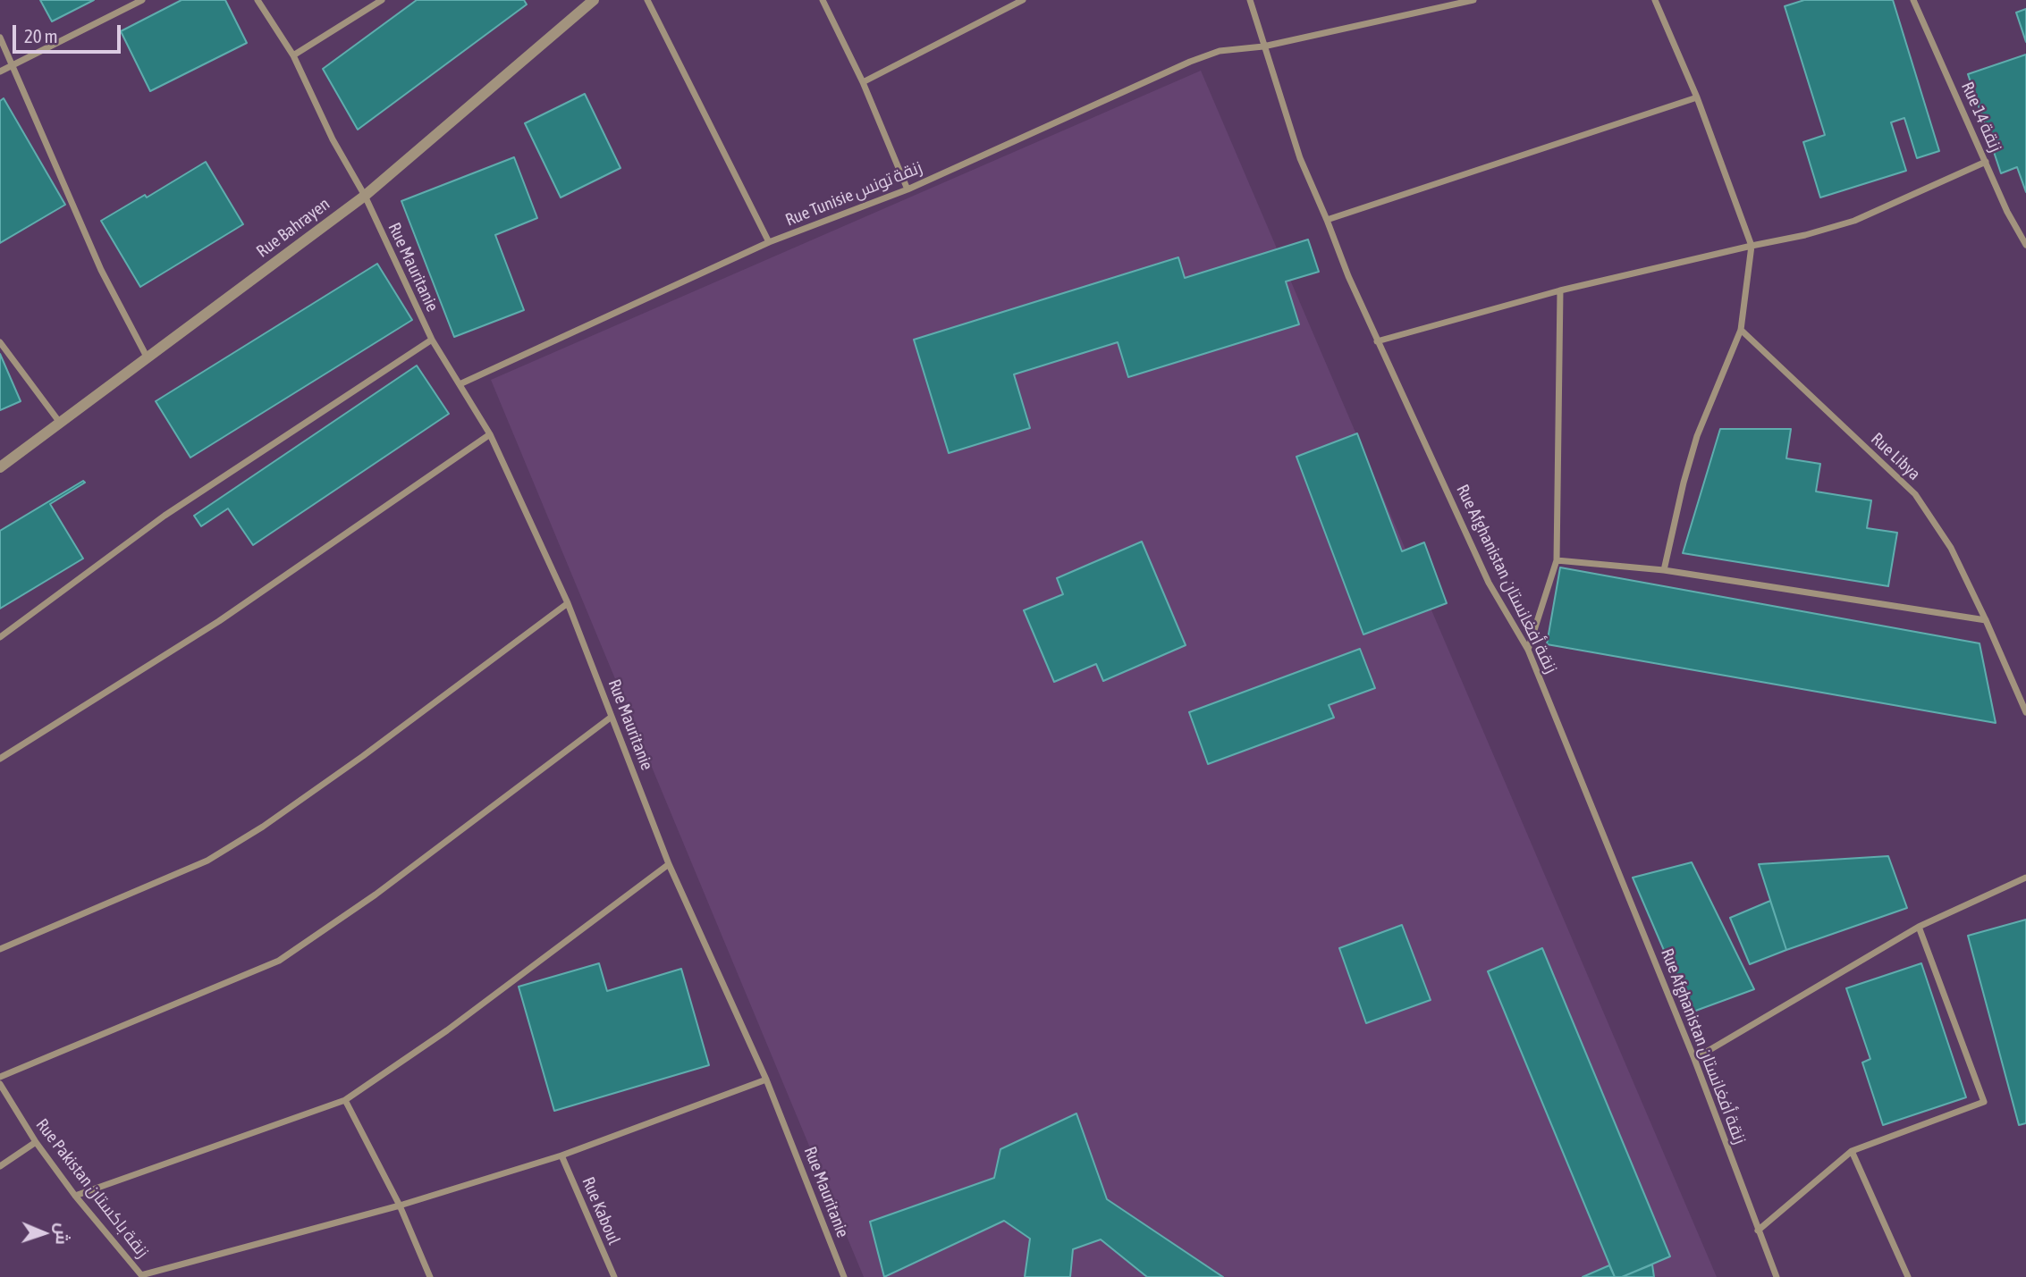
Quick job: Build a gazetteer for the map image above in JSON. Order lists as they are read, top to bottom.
{
  "streets": {
    "street": [
      "Rue 14 زنقة",
      "Rue Tunisie زنقة تونس",
      "Rue Bahrayen",
      "Rue Mauritanie",
      "Rue Libya",
      "Rue Afghanistan زنقة أفغانستان",
      "Rue Pakistan زنقة باكستان",
      "Rue Kaboul"
    ]
  },
  "crossings": [
    ["Rue Tunisie زنقة تونس", "Rue Mauritanie"],
    ["Rue Tunisie زنقة تونس", "Rue Afghanistan زنقة أفغانستان"],
    ["Rue Bahrayen", "Rue Mauritanie"]
  ],
  "scale_bar": "20 m",
  "north": "right"
}
